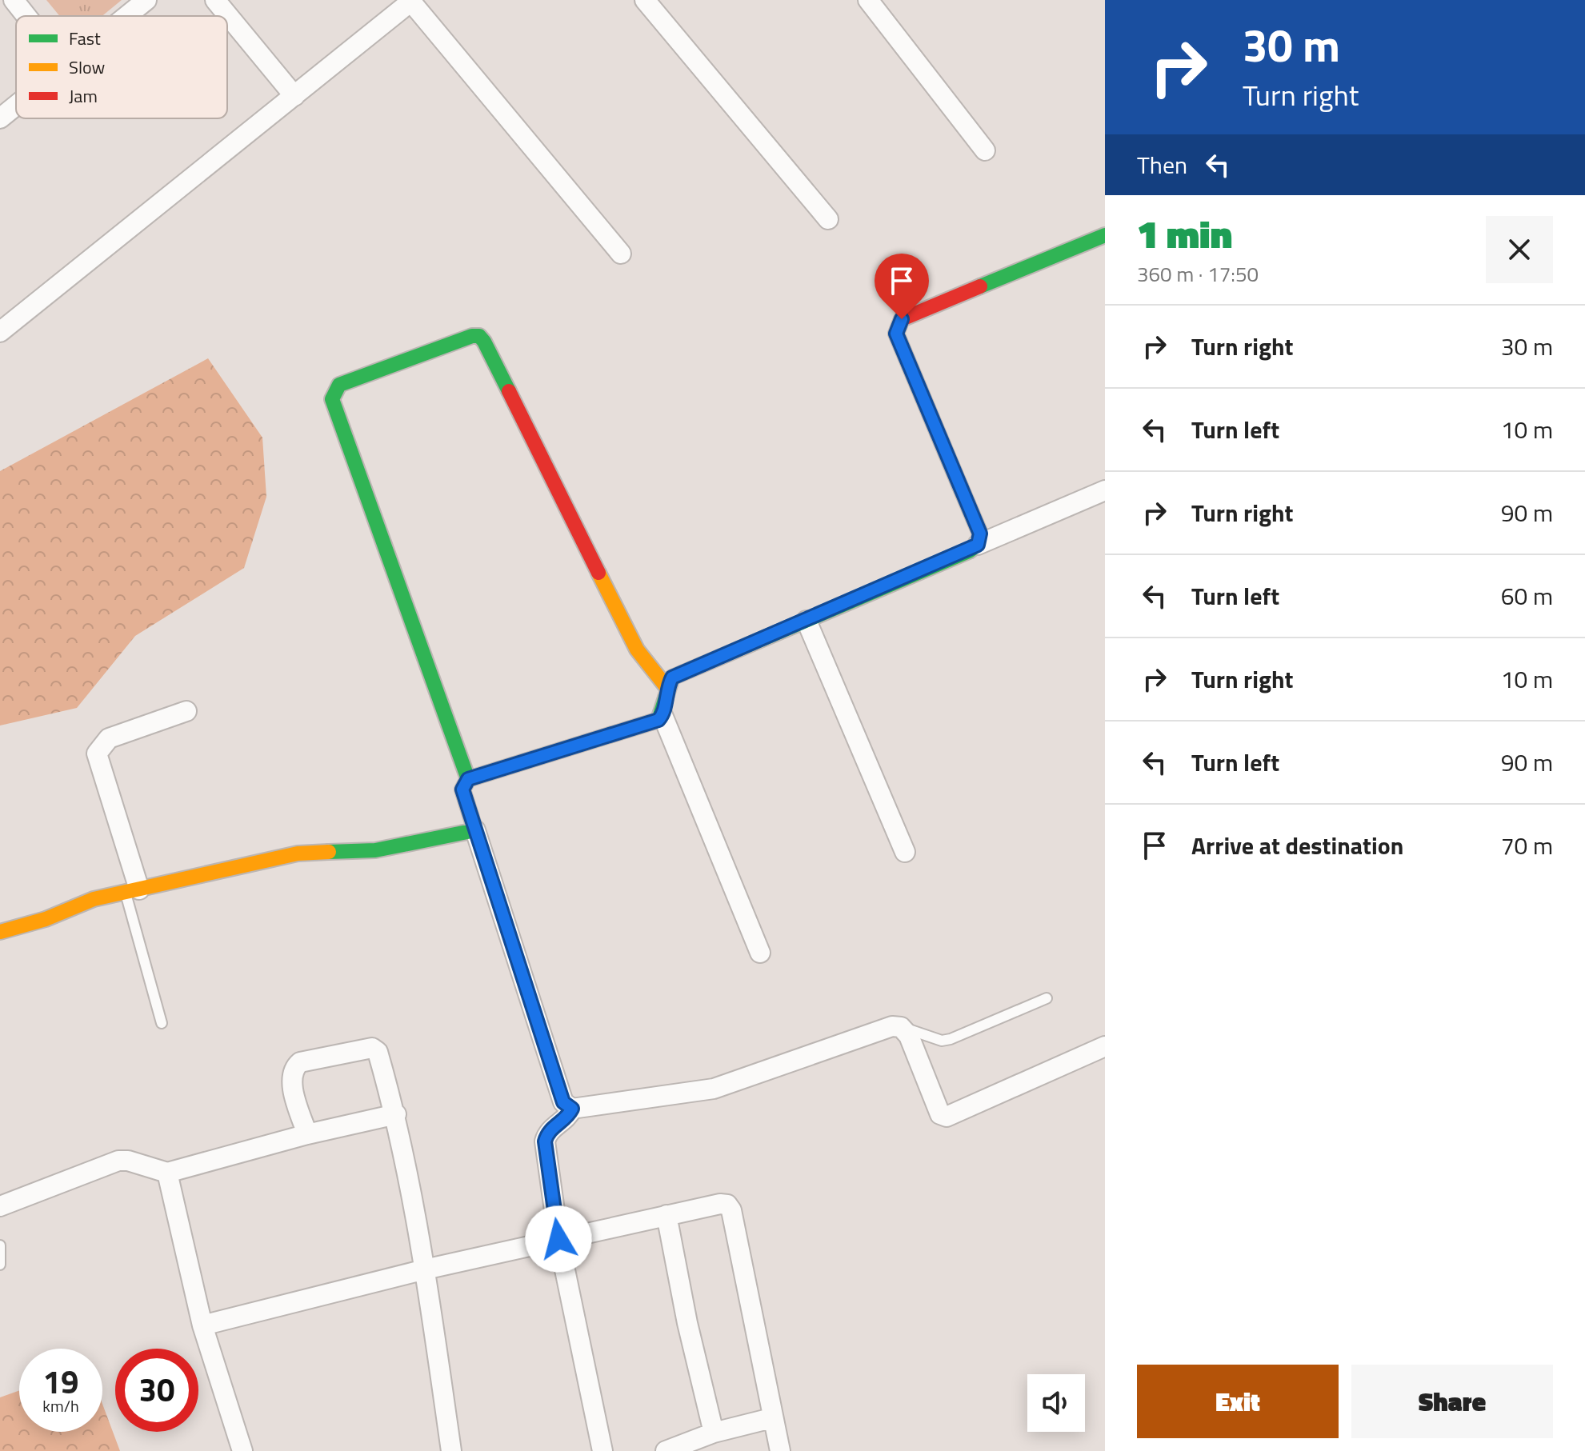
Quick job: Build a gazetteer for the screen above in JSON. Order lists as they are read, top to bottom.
{
  "legend": ["Fast", "Slow", "Jam"],
  "page": {
    "turn": ["30 m", "Turn right"],
    "then": "Then",
    "heading": ["1 min", "360 m · 17:50"],
    "list": [
      {
        "name": "Turn right",
        "value": "30 m"
      },
      {
        "name": "Turn left",
        "value": "10 m"
      },
      {
        "name": "Turn right",
        "value": "90 m"
      },
      {
        "name": "Turn left",
        "value": "60 m"
      },
      {
        "name": "Turn right",
        "value": "10 m"
      },
      {
        "name": "Turn left",
        "value": "90 m"
      },
      {
        "name": "Arrive at destination",
        "value": "70 m"
      }
    ],
    "speed": "19 km/h",
    "limit": "30",
    "buttons": ["Exit", "Share"]
  }
}
